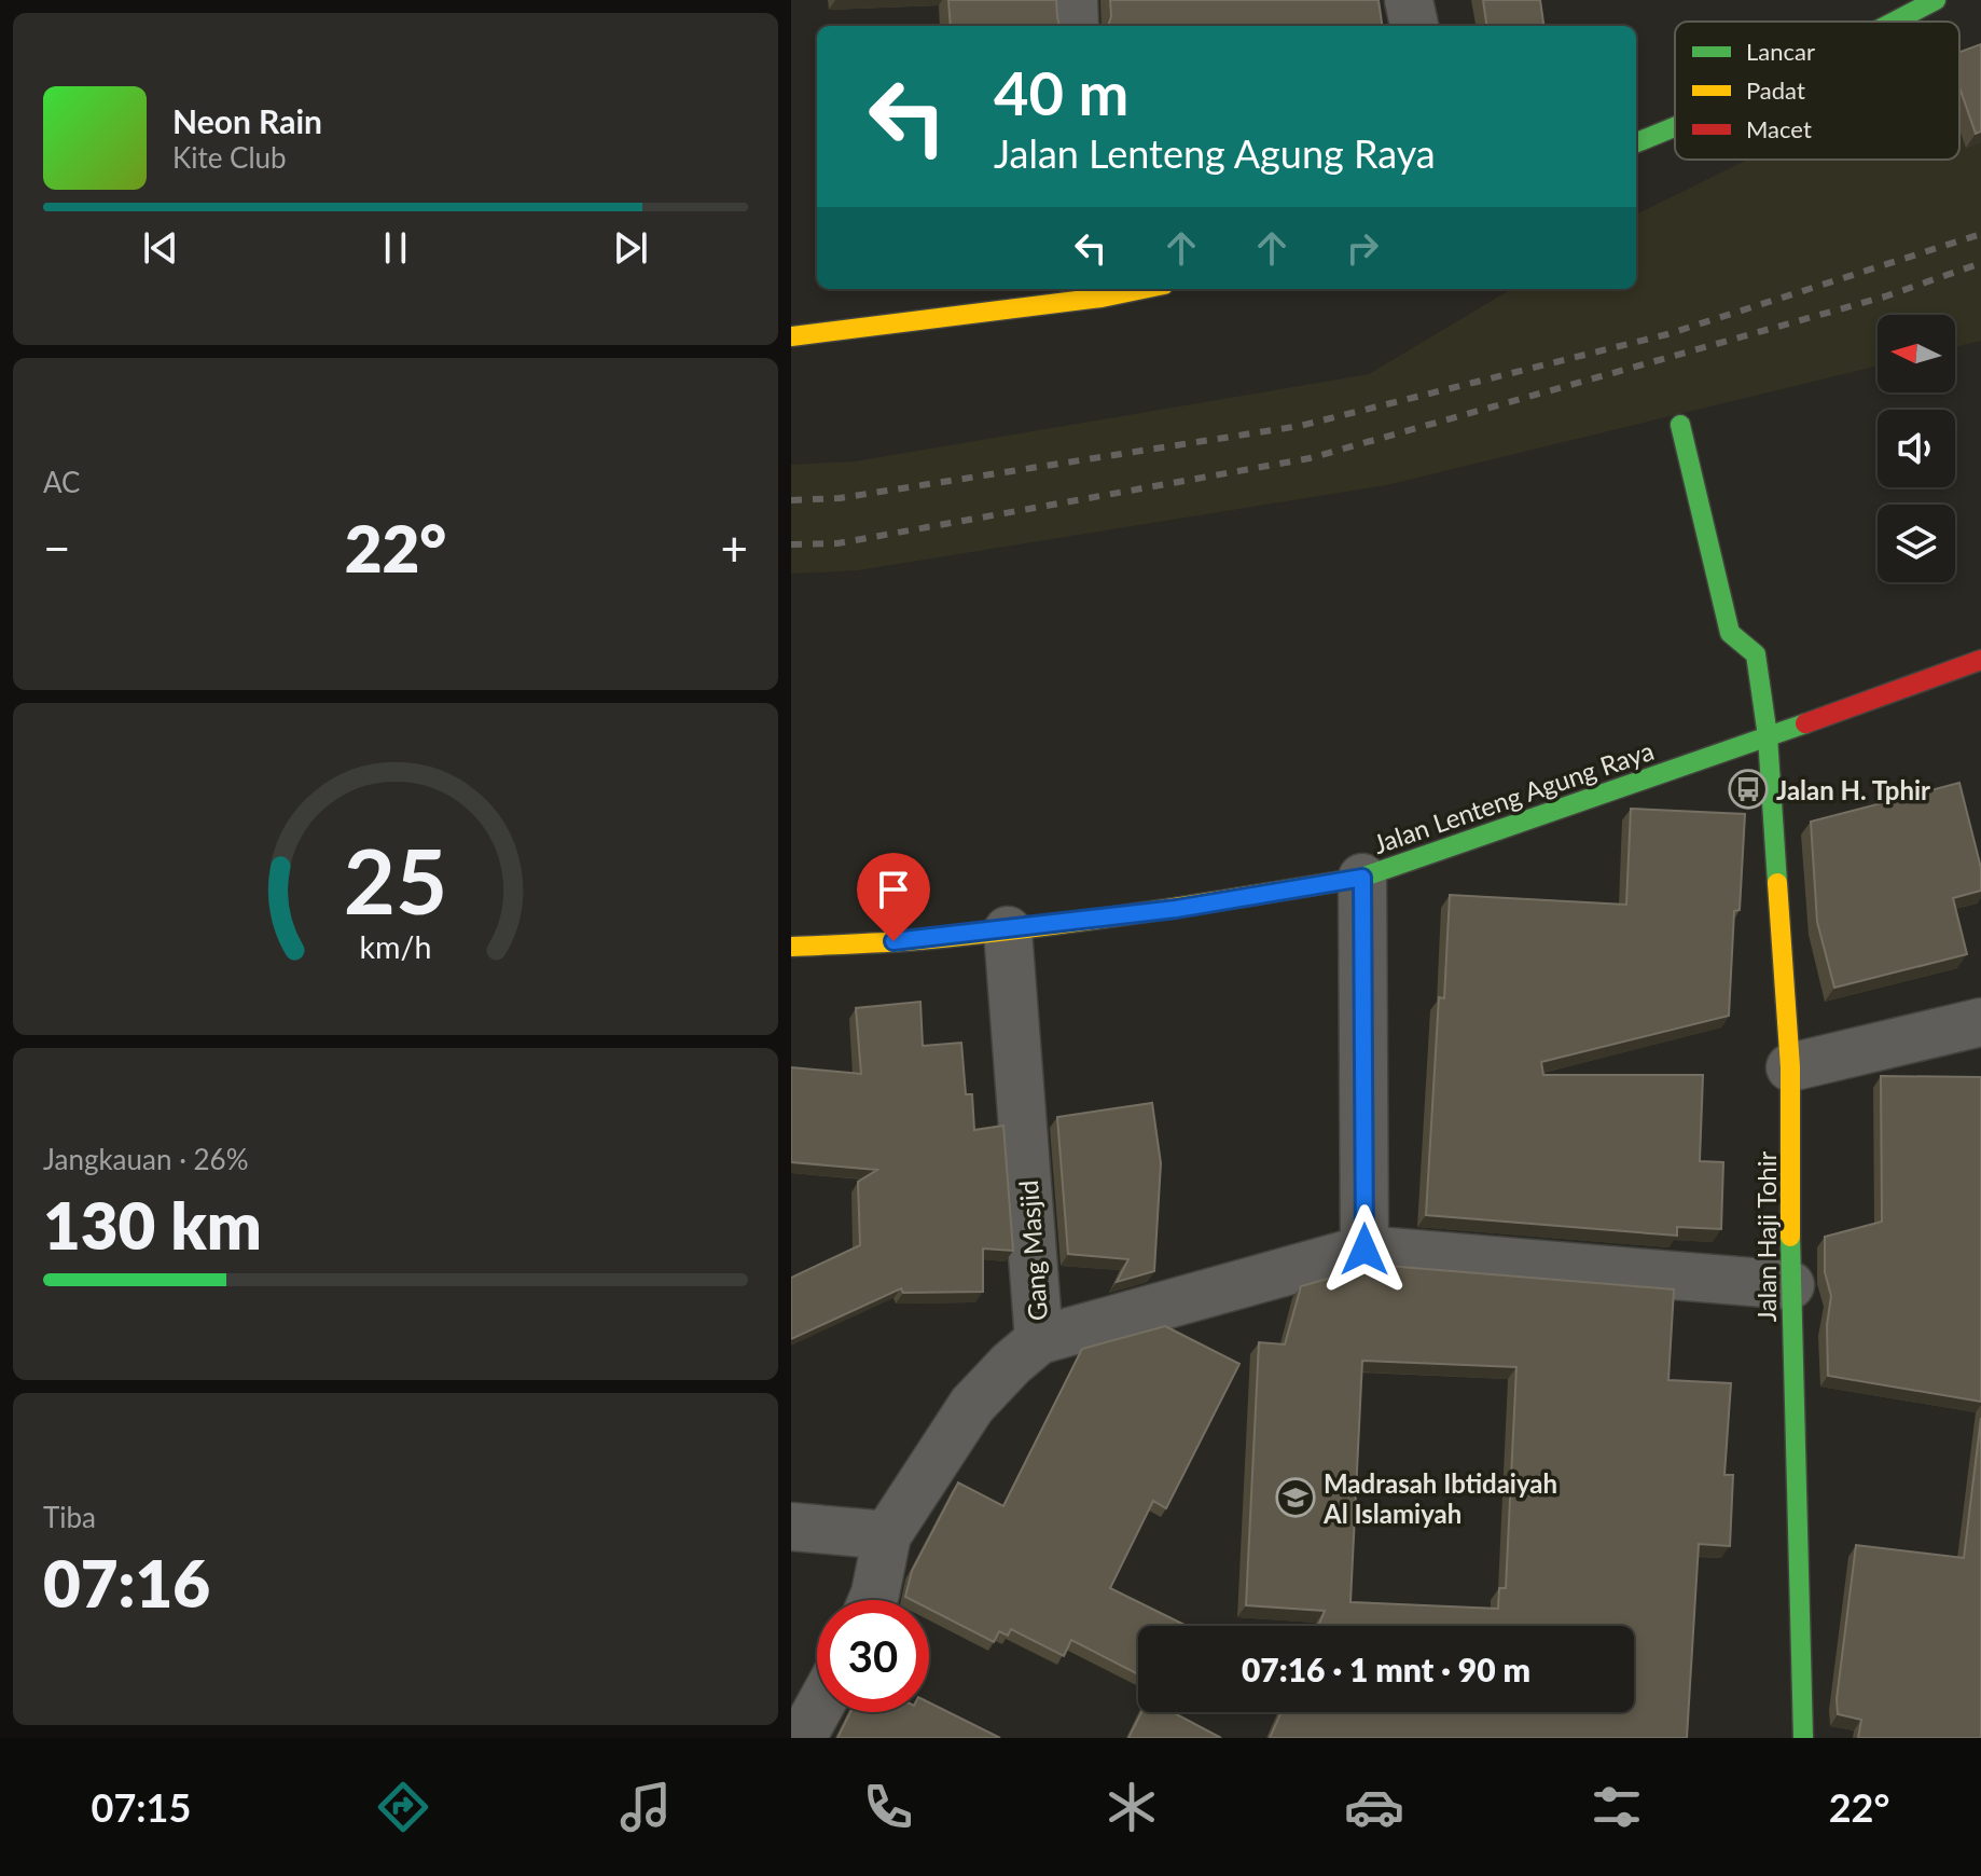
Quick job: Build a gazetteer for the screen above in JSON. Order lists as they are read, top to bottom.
{
  "streets": {
    "main road": ["Jalan Lenteng Agung Raya", "Jalan Haji Tohir"],
    "street": ["Gang Masjid"]
  },
  "crossings": [
    ["Jalan Lenteng Agung Raya", "Jalan Haji Tohir"],
    ["Jalan Lenteng Agung Raya", "Gang Masjid"]
  ],
  "places": {
    "bus stop": ["Jalan H. Tphir"],
    "school or university": ["Madrasah Ibtidaiyah Al Islamiyah"]
  },
  "legend": ["Lancar", "Padat", "Macet"],
  "north": "left",
  "page": {
    "turn": ["40 m", "Jalan Lenteng Agung Raya"],
    "song": ["Neon Rain", "Kite Club"],
    "tile": [
      "AC",
      ["Jangkauan · 26%", "130 km"],
      ["Tiba", "07:16"]
    ],
    "heat": ["−", "22°", "+"],
    "limit": "30",
    "trip": "07:16 · 1 mnt · 90 m",
    "tabs": ["07:15", "22°"],
    "gauge": ["25", "km/h"]
  }
}
